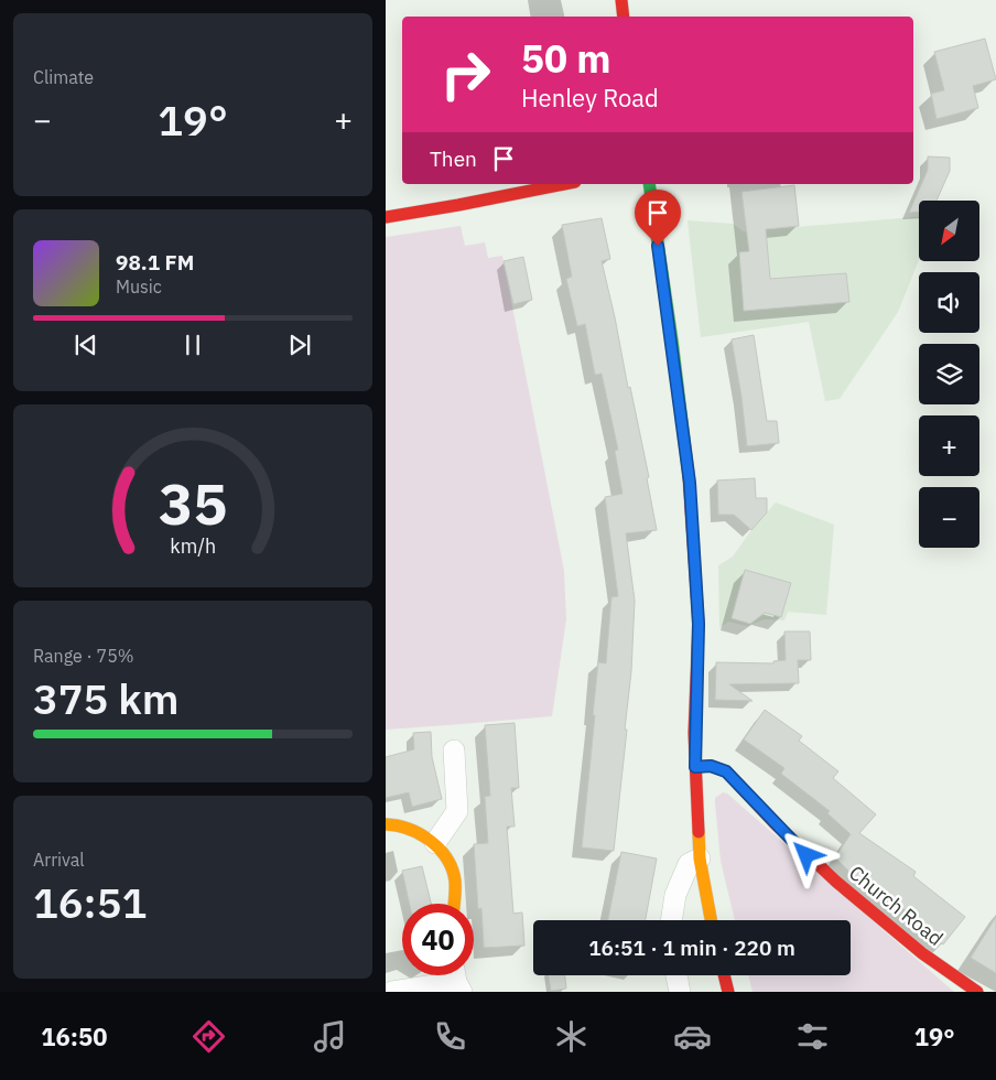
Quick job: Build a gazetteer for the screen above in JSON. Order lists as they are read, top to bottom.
{
  "streets": {
    "street": ["Church Road"]
  },
  "north": "bottom left",
  "page": {
    "tile": [
      "Climate",
      ["Range · 75%", "375 km"],
      ["Arrival", "16:51"]
    ],
    "turn": ["50 m", "Henley Road"],
    "heat": ["−", "19°", "+"],
    "then": "Then",
    "map_buttons": ["+", "−"],
    "song": ["98.1 FM", "Music"],
    "limit": "40",
    "trip": "16:51 · 1 min · 220 m",
    "tabs": ["16:50", "19°"],
    "gauge": ["35", "km/h"]
  }
}
